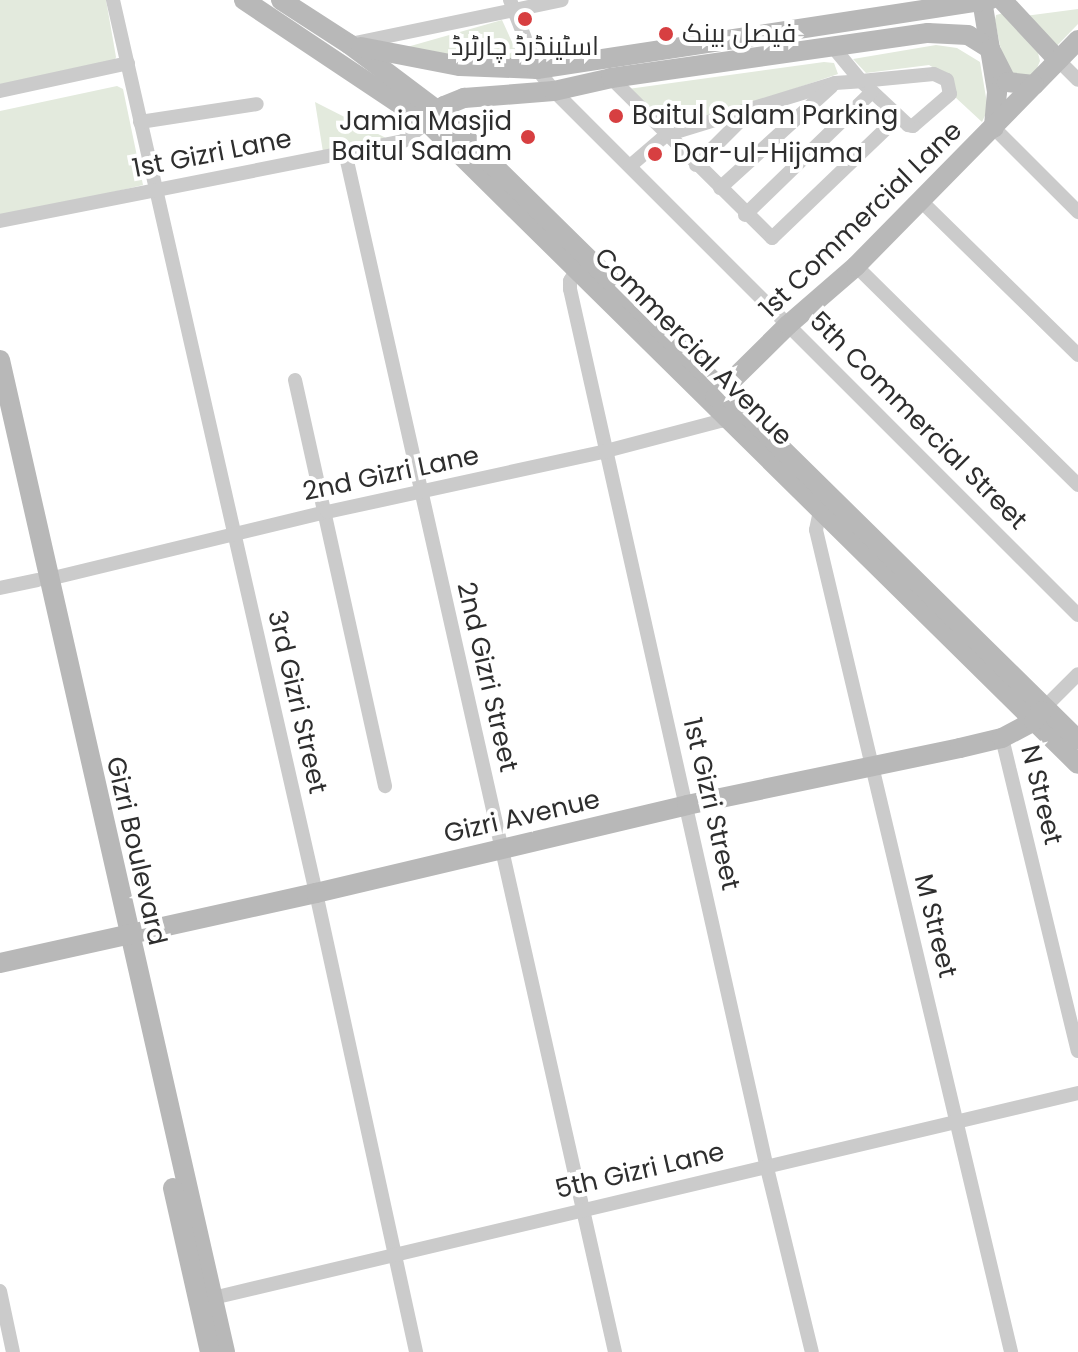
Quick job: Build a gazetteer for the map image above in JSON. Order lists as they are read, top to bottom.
{
  "streets": {
    "main road": [
      "1st Commercial Lane",
      "Commercial Avenue",
      "Gizri Avenue",
      "Gizri Boulevard"
    ],
    "street": [
      "1st Gizri Lane",
      "5th Commercial Street",
      "2nd Gizri Lane",
      "2nd Gizri Street",
      "3rd Gizri Street",
      "N Street",
      "1st Gizri Street",
      "M Street",
      "5th Gizri Lane"
    ]
  },
  "crossings": [
    ["1st Gizri Lane", "Commercial Avenue"],
    ["1st Gizri Lane", "2nd Gizri Street"],
    ["1st Gizri Lane", "3rd Gizri Street"],
    ["1st Commercial Lane", "Commercial Avenue"],
    ["1st Commercial Lane", "5th Commercial Street"],
    ["Commercial Avenue", "2nd Gizri Lane"],
    ["Commercial Avenue", "1st Gizri Street"],
    ["Commercial Avenue", "Gizri Avenue"],
    ["Commercial Avenue", "M Street"],
    ["2nd Gizri Lane", "2nd Gizri Street"],
    ["2nd Gizri Lane", "3rd Gizri Street"],
    ["2nd Gizri Lane", "1st Gizri Street"],
    ["2nd Gizri Lane", "Gizri Boulevard"],
    ["2nd Gizri Street", "Gizri Avenue"],
    ["2nd Gizri Street", "5th Gizri Lane"],
    ["3rd Gizri Street", "Gizri Avenue"],
    ["3rd Gizri Street", "5th Gizri Lane"],
    ["N Street", "Gizri Avenue"],
    ["1st Gizri Street", "Gizri Avenue"],
    ["1st Gizri Street", "5th Gizri Lane"],
    ["Gizri Avenue", "Gizri Boulevard"],
    ["Gizri Avenue", "M Street"],
    ["Gizri Boulevard", "5th Gizri Lane"],
    ["M Street", "5th Gizri Lane"]
  ],
  "places": [
    "اسٹینڈرڈ چارٹرڈ",
    "فیصل بینک",
    "Baitul Salam Parking",
    "Jamia Masjid Baitul Salaam",
    "Dar-ul-Hijama"
  ]
}
